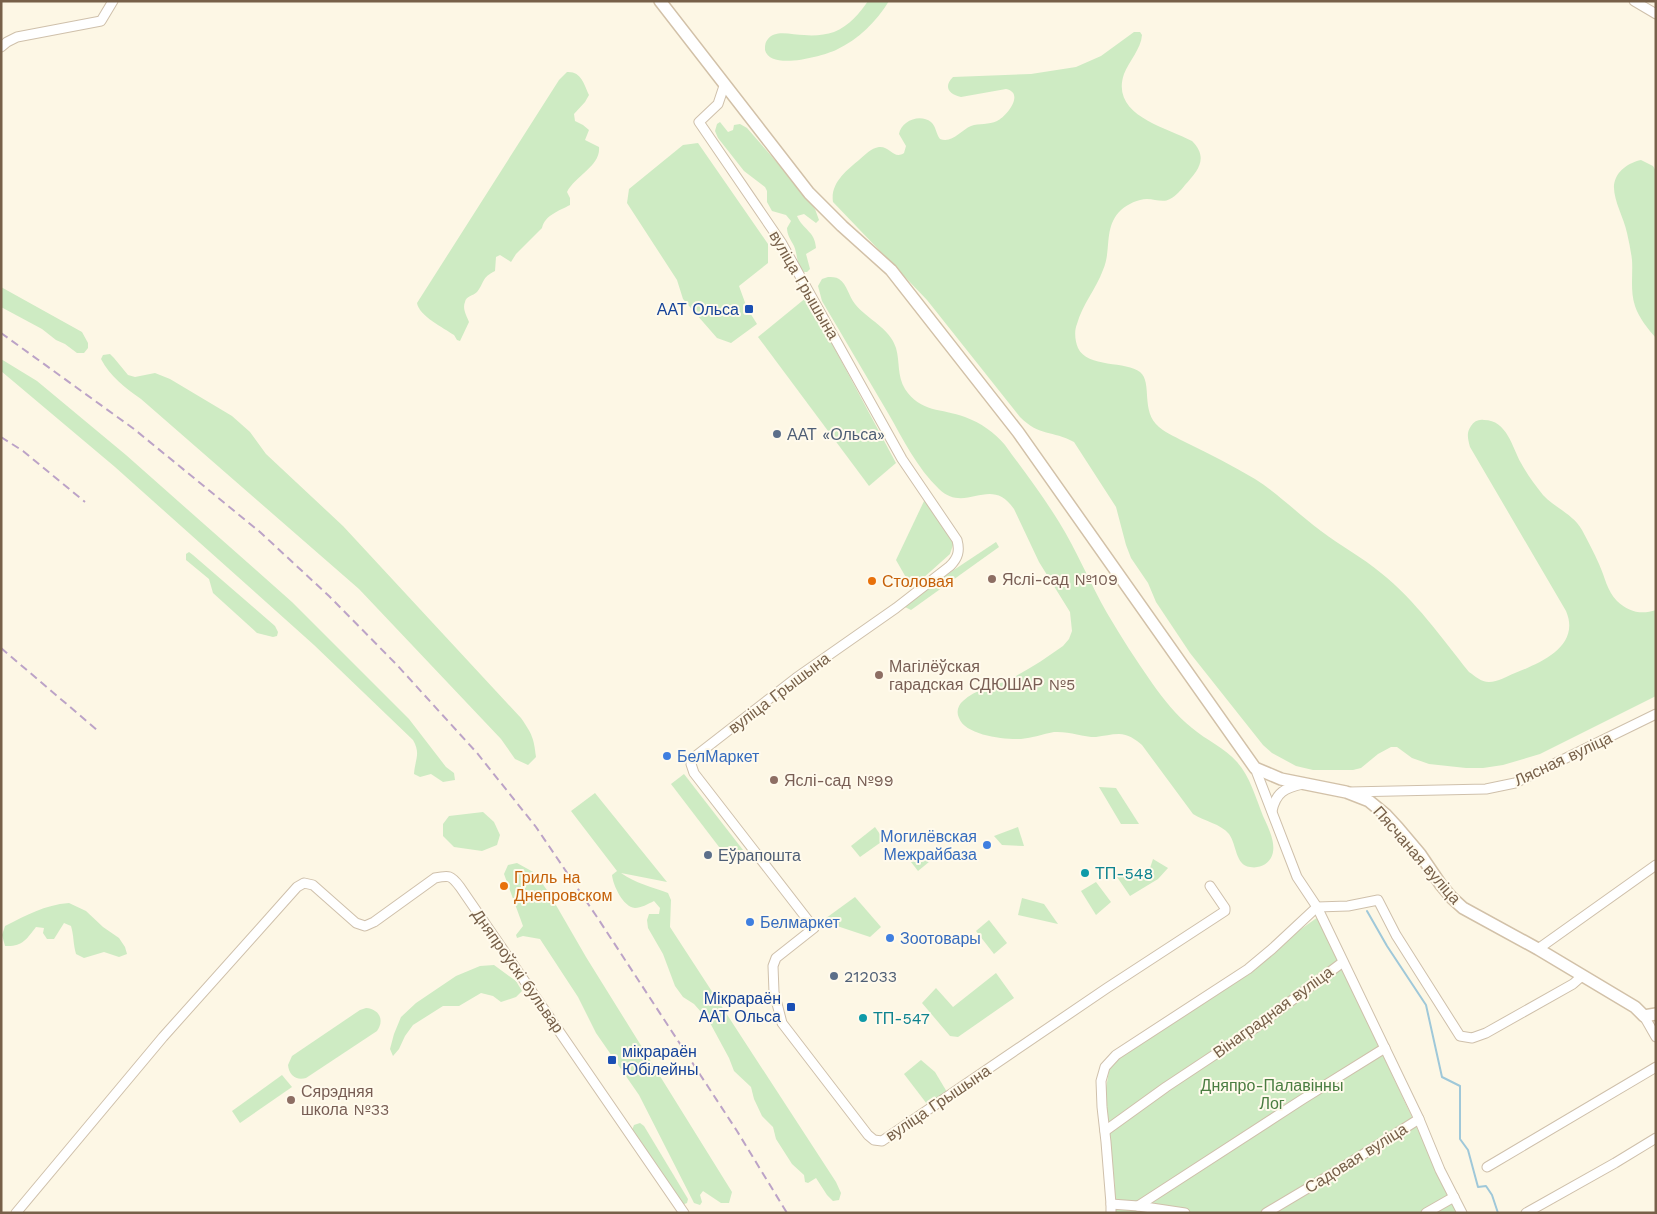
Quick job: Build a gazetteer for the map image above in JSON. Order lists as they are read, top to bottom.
{
  "streets": {
    "street": [
      "вуліца Грышына",
      "Лясная вуліца",
      "Пясчаная вуліца",
      "Дняпроўскі бульвар",
      "Вінаградная вуліца",
      "Садовая вуліца"
    ]
  },
  "crossings": [
    ["Лясная вуліца", "Пясчаная вуліца"]
  ],
  "parks": ["Дняпро-Палавінны Лог"],
  "places": {
    "transit": ["ААТ Ольса", "Мікрараён ААТ Ольса", "мікрараён Юбілейны"],
    "other": [
      "ААТ «Ольса»",
      "Яслі-сад №109",
      "Столовая",
      "Магілёўская гарадская СДЮШАР №5",
      "БелМаркет",
      "Яслі-сад №99",
      "Могилёвская Межрайбаза",
      "Еўрапошта",
      "ТП-548",
      "Гриль на Днепровском",
      "Белмаркет",
      "Зоотовары",
      "212033",
      "ТП-547",
      "Сярэдняя школа №33"
    ]
  }
}
